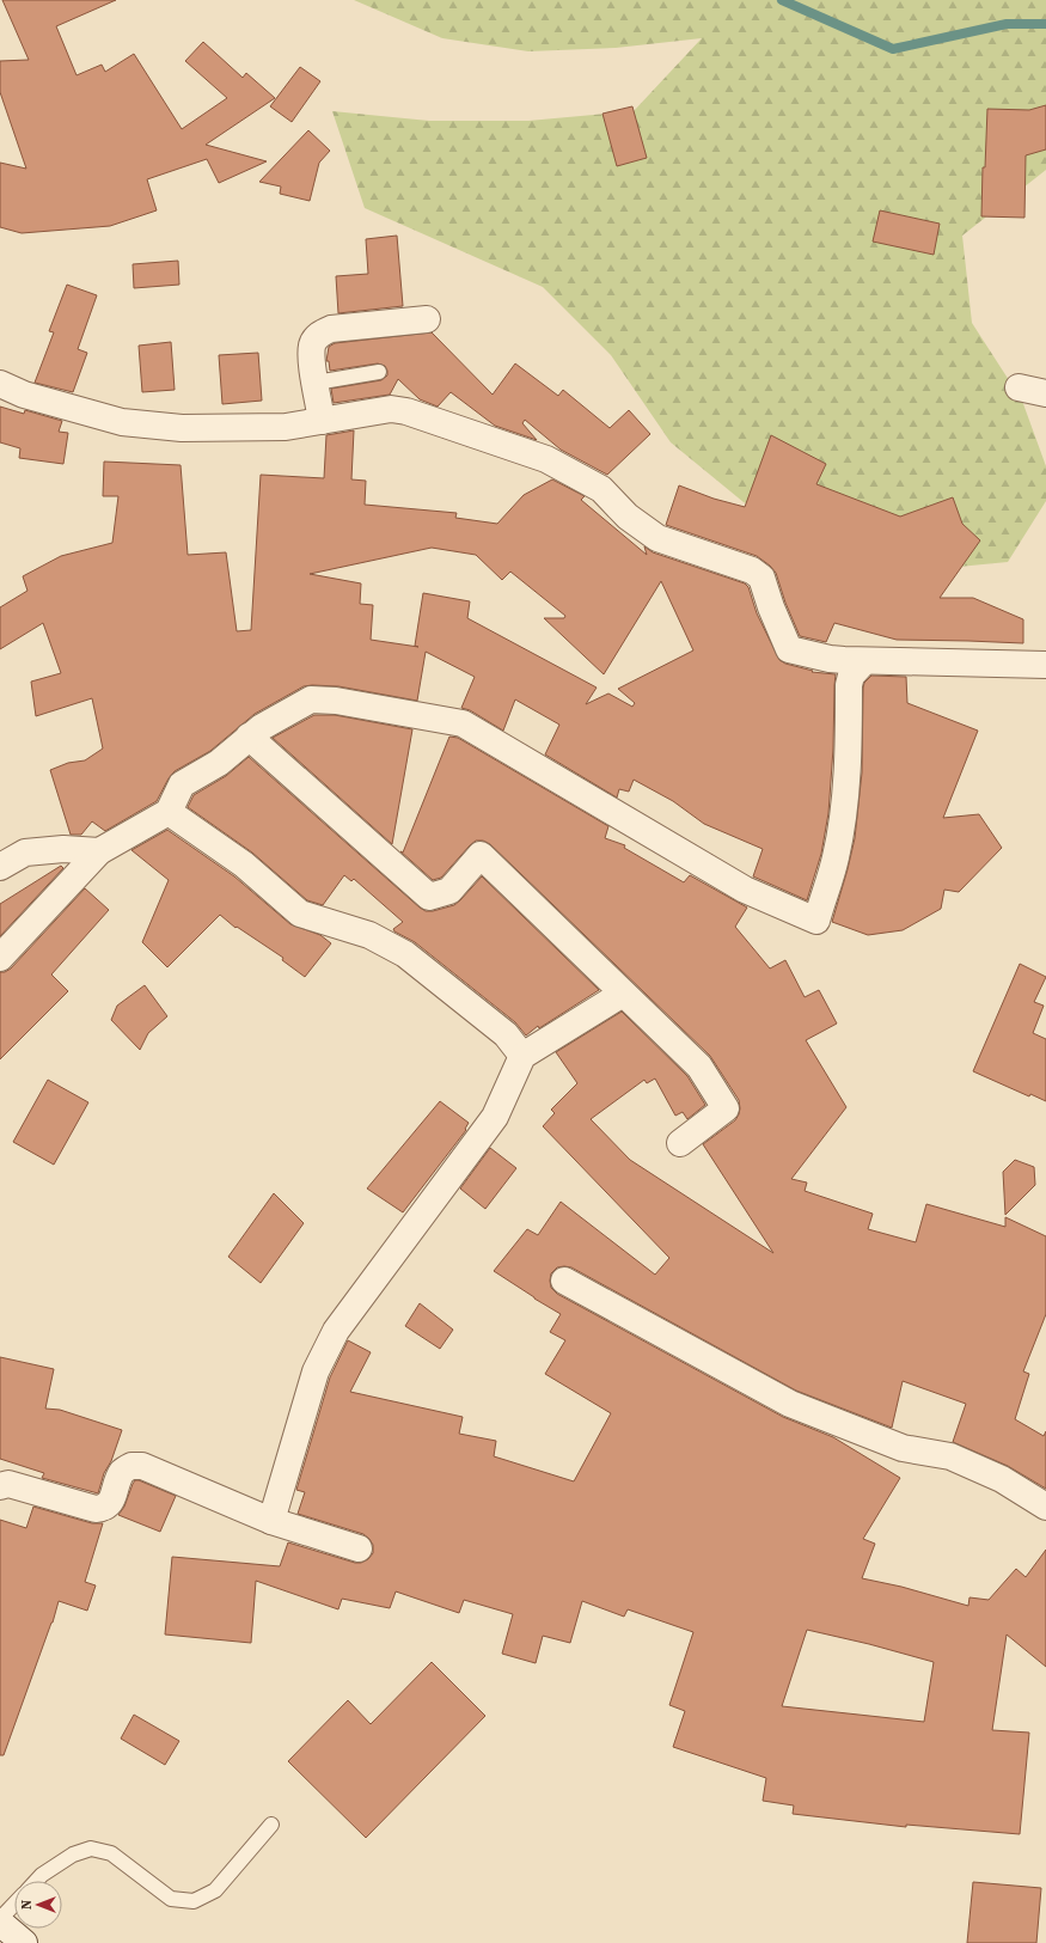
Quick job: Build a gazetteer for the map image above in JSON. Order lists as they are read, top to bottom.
{
  "north": "left"
}
